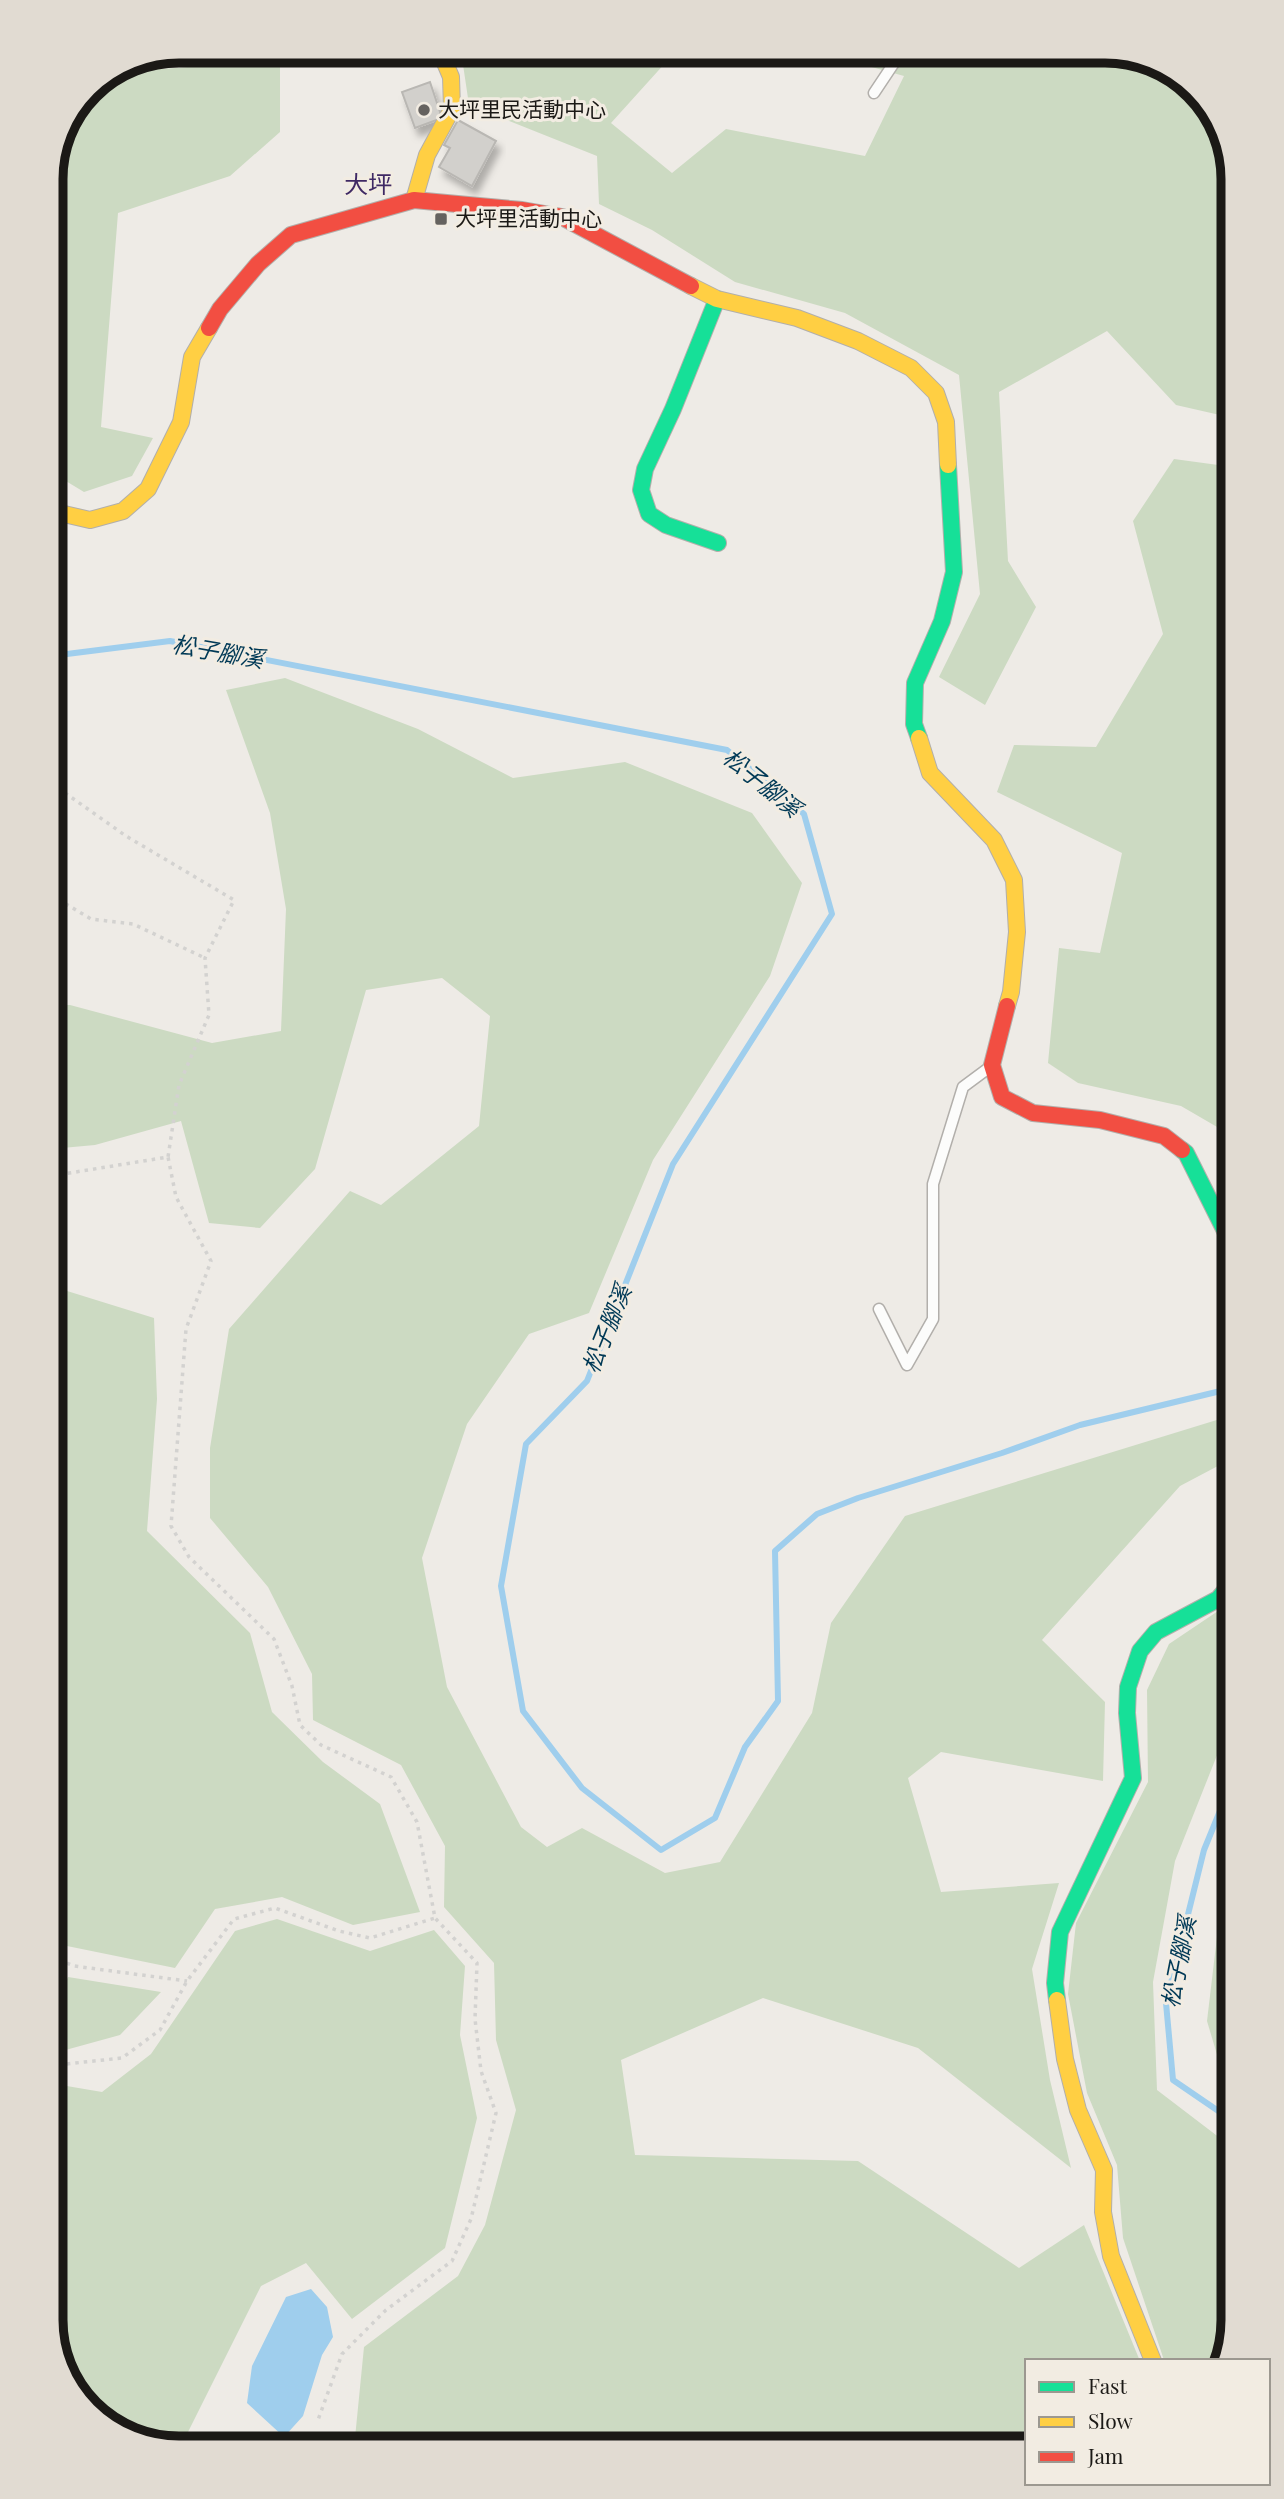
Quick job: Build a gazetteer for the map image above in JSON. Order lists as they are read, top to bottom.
{
  "districts": ["大坪"],
  "water": ["松子腳溪"],
  "places": {
    "other": ["大坪里民活動中心"],
    "transit": ["大坪里活動中心"]
  },
  "legend": ["Fast", "Slow", "Jam"]
}
